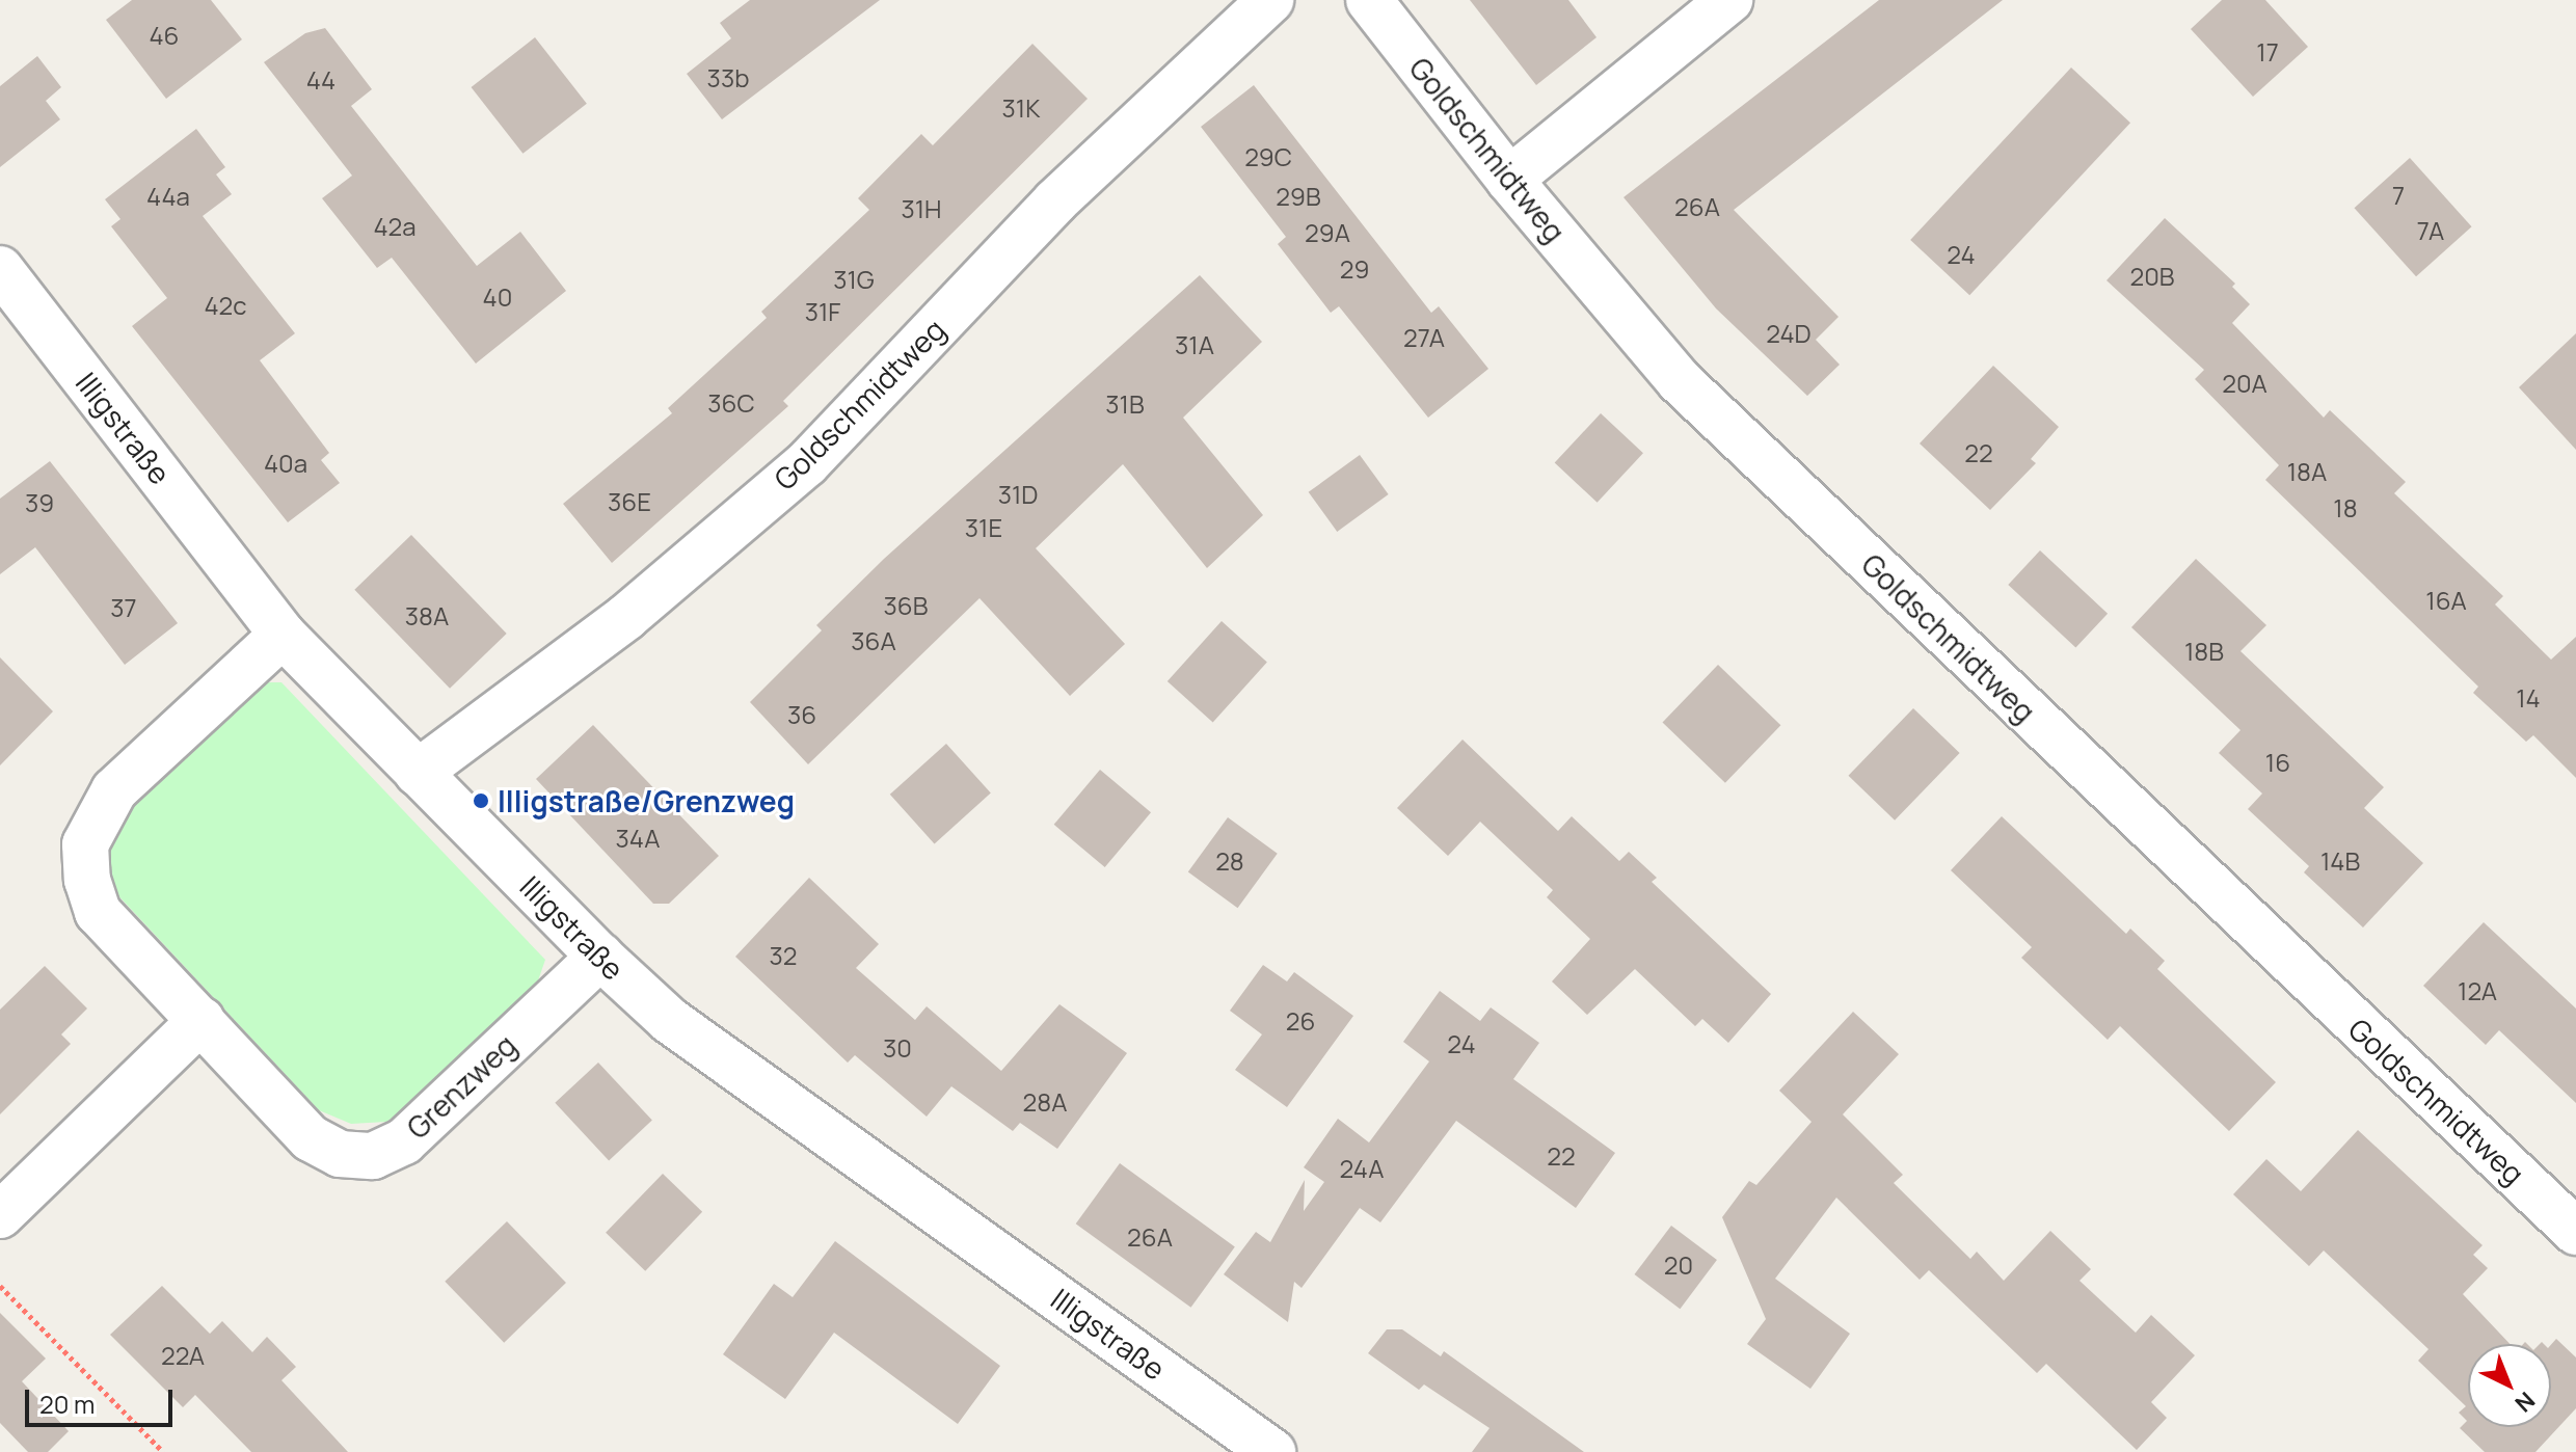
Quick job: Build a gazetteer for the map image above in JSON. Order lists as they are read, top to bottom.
{
  "streets": {
    "street": ["Goldschmidtweg", "Illigstraße", "Grenzweg"]
  },
  "crossings": [
    ["Goldschmidtweg", "Illigstraße"],
    ["Illigstraße", "Grenzweg"]
  ],
  "places": ["Illigstraße/Grenzweg"],
  "house_numbers": [
    "46",
    "17",
    "33b",
    "44",
    "31K",
    "29C",
    "7",
    "44a",
    "29B",
    "26A",
    "31H",
    "42a",
    "7A",
    "29A",
    "24",
    "29",
    "20B",
    "31G",
    "40",
    "42c",
    "31F",
    "24D",
    "27A",
    "31A",
    "20A",
    "36C",
    "31B",
    "22",
    "40a",
    "18A",
    "31D",
    "36E",
    "39",
    "18",
    "31E",
    "16A",
    "36B",
    "37",
    "38A",
    "36A",
    "18B",
    "14",
    "36",
    "16",
    "34A",
    "28",
    "14B",
    "32",
    "12A",
    "26",
    "24",
    "30",
    "28A",
    "22",
    "24A",
    "26A",
    "20",
    "22A"
  ],
  "scale_bar": "20 m",
  "north": "bottom right"
}
